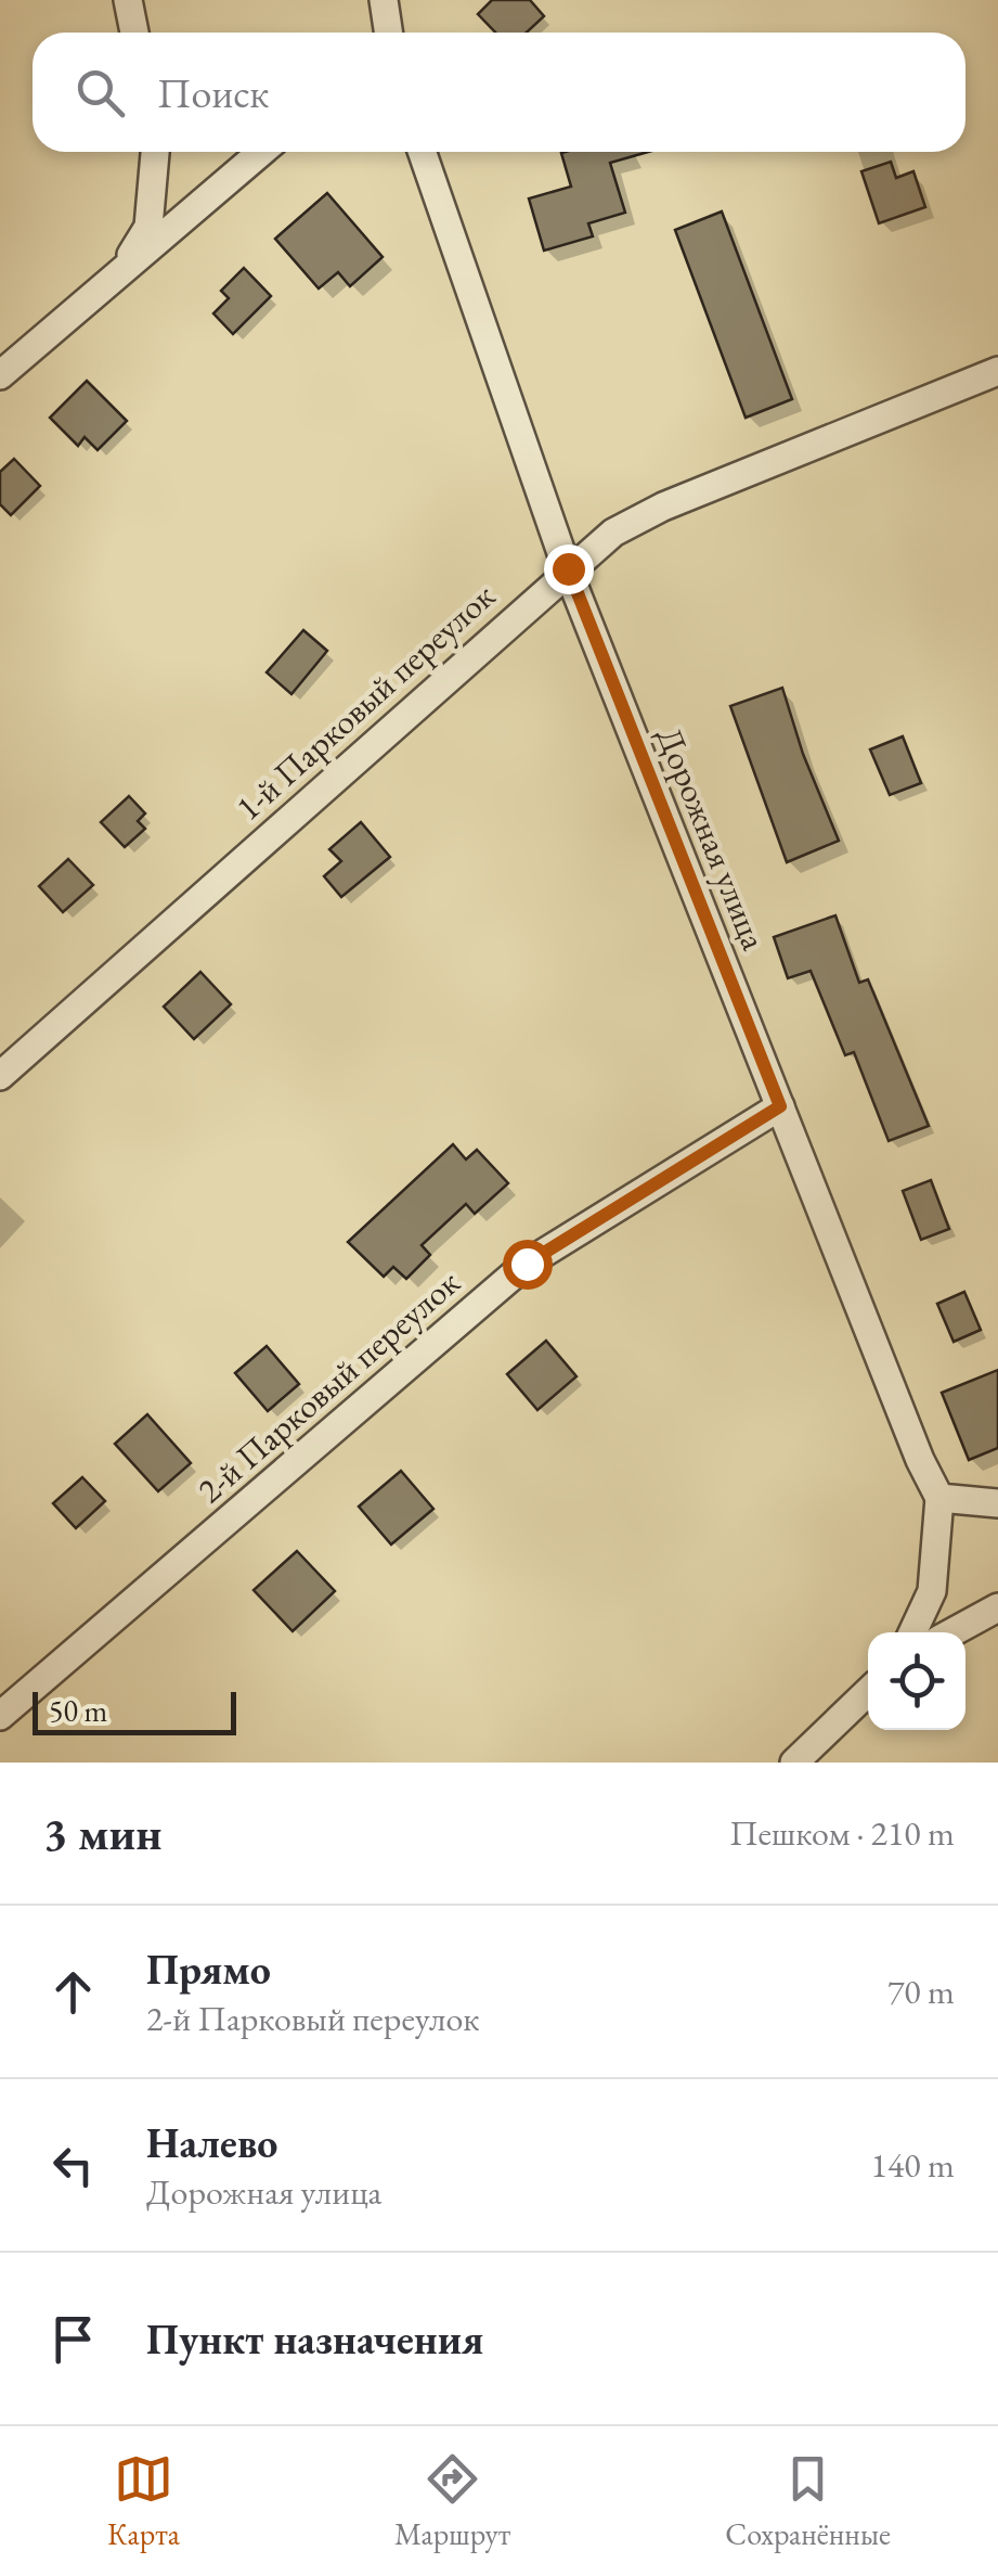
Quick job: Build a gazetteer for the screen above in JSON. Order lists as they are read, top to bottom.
{
  "streets": {
    "street": ["1-й Парковый переулок", "Дорожная улица", "2-й Парковый переулок"]
  },
  "crossings": [
    ["1-й Парковый переулок", "Дорожная улица"],
    ["Дорожная улица", "2-й Парковый переулок"]
  ],
  "scale_bar": "50 m",
  "page": {
    "search": "Поиск",
    "scale": "50 m",
    "heading": ["3 мин", "Пешком · 210 m"],
    "list": [
      ["Прямо", "2-й Парковый переулок", "70 m"],
      ["Налево", "Дорожная улица", "140 m"],
      "Пункт назначения"
    ],
    "nav": ["Карта", "Маршрут", "Сохранённые"]
  }
}
